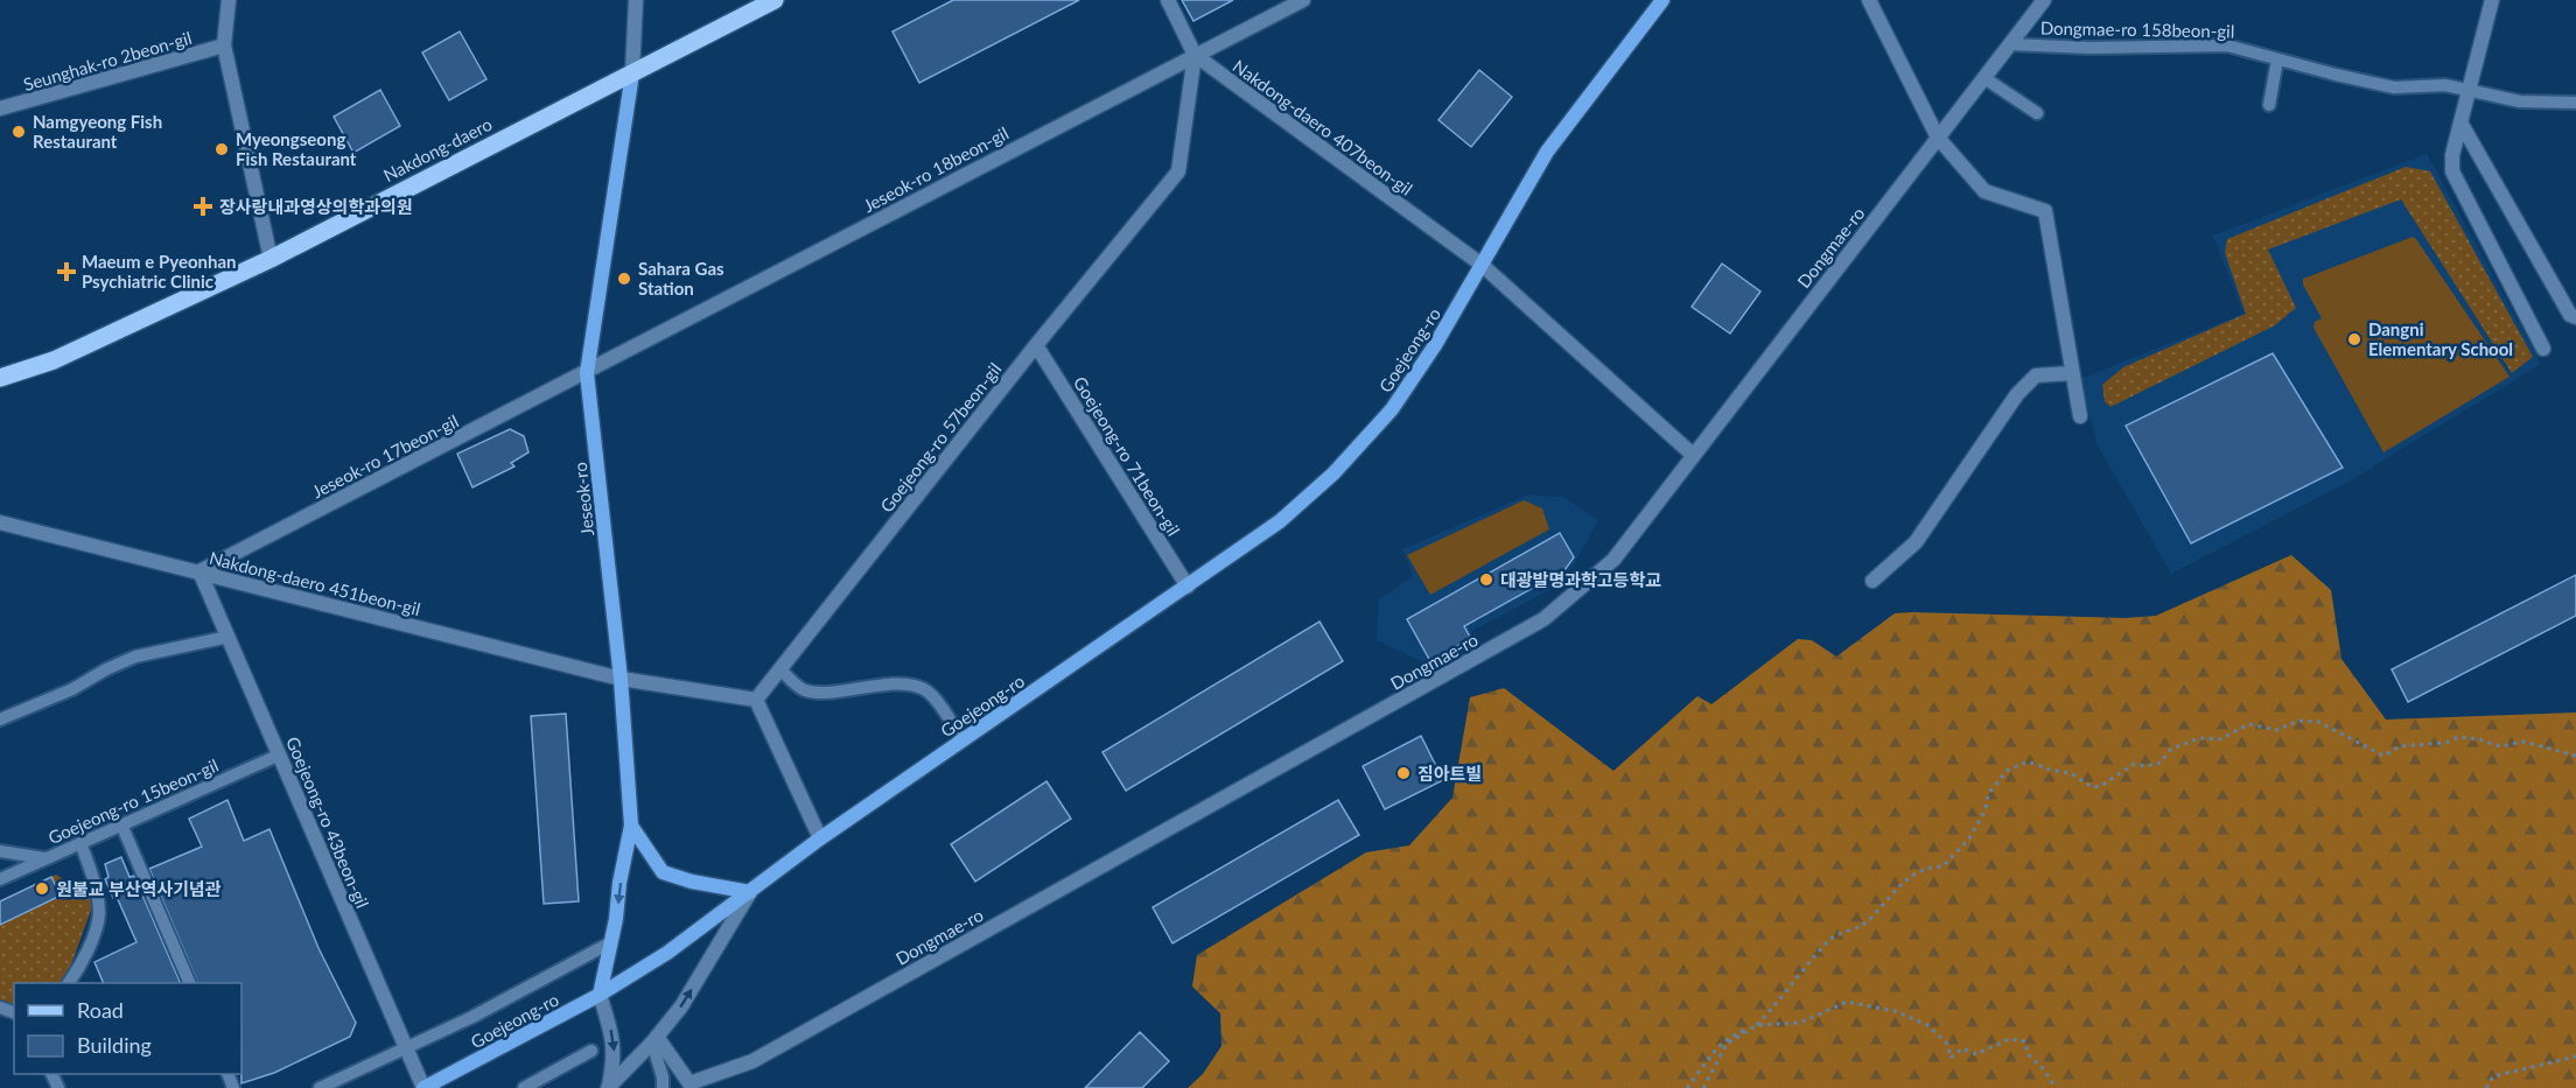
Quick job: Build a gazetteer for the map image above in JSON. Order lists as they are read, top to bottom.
{
  "streets": {
    "main road": ["Nakdong-daero", "Goejeong-ro", "Jeseok-ro"],
    "street": [
      "Seunghak-ro 2beon-gil",
      "Nakdong-daero 407beon-gil",
      "Jeseok-ro 18beon-gil",
      "Dongmae-ro",
      "Goejeong-ro 57beon-gil",
      "Jeseok-ro 17beon-gil",
      "Goejeong-ro 71beon-gil",
      "Nakdong-daero 451beon-gil",
      "Goejeong-ro 43beon-gil"
    ],
    "lane": ["Dongmae-ro 158beon-gil", "Goejeong-ro 15beon-gil"]
  },
  "crossings": [
    ["Dongmae-ro 158beon-gil", "Dongmae-ro"],
    ["Nakdong-daero 407beon-gil", "Jeseok-ro 18beon-gil"],
    ["Nakdong-daero 407beon-gil", "Goejeong-ro"],
    ["Nakdong-daero 407beon-gil", "Goejeong-ro 57beon-gil"],
    ["Nakdong-daero", "Jeseok-ro"],
    ["Jeseok-ro 18beon-gil", "Goejeong-ro 57beon-gil"],
    ["Jeseok-ro 18beon-gil", "Jeseok-ro 17beon-gil"],
    ["Jeseok-ro 18beon-gil", "Jeseok-ro"],
    ["Goejeong-ro", "Goejeong-ro 71beon-gil"],
    ["Goejeong-ro", "Jeseok-ro"],
    ["Goejeong-ro", "Goejeong-ro 43beon-gil"],
    ["Goejeong-ro 57beon-gil", "Goejeong-ro 71beon-gil"],
    ["Goejeong-ro 57beon-gil", "Nakdong-daero 451beon-gil"],
    ["Jeseok-ro 17beon-gil", "Jeseok-ro"],
    ["Jeseok-ro 17beon-gil", "Nakdong-daero 451beon-gil"],
    ["Jeseok-ro 17beon-gil", "Goejeong-ro 43beon-gil"],
    ["Jeseok-ro", "Nakdong-daero 451beon-gil"],
    ["Nakdong-daero 451beon-gil", "Goejeong-ro 43beon-gil"],
    ["Goejeong-ro 15beon-gil", "Goejeong-ro 43beon-gil"]
  ],
  "places": {
    "other": [
      "Namgyeong Fish Restaurant",
      "Myeongseong Fish Restaurant",
      "Sahara Gas Station",
      "Dangni Elementary School",
      "대광발명과학고등학교",
      "짐아트빌",
      "원불교 부산역사기념관"
    ],
    "health": ["장사랑내과영상의학과의원", "Maeum e Pyeonhan Psychiatric Clinic"]
  },
  "legend": ["Road", "Building"]
}
